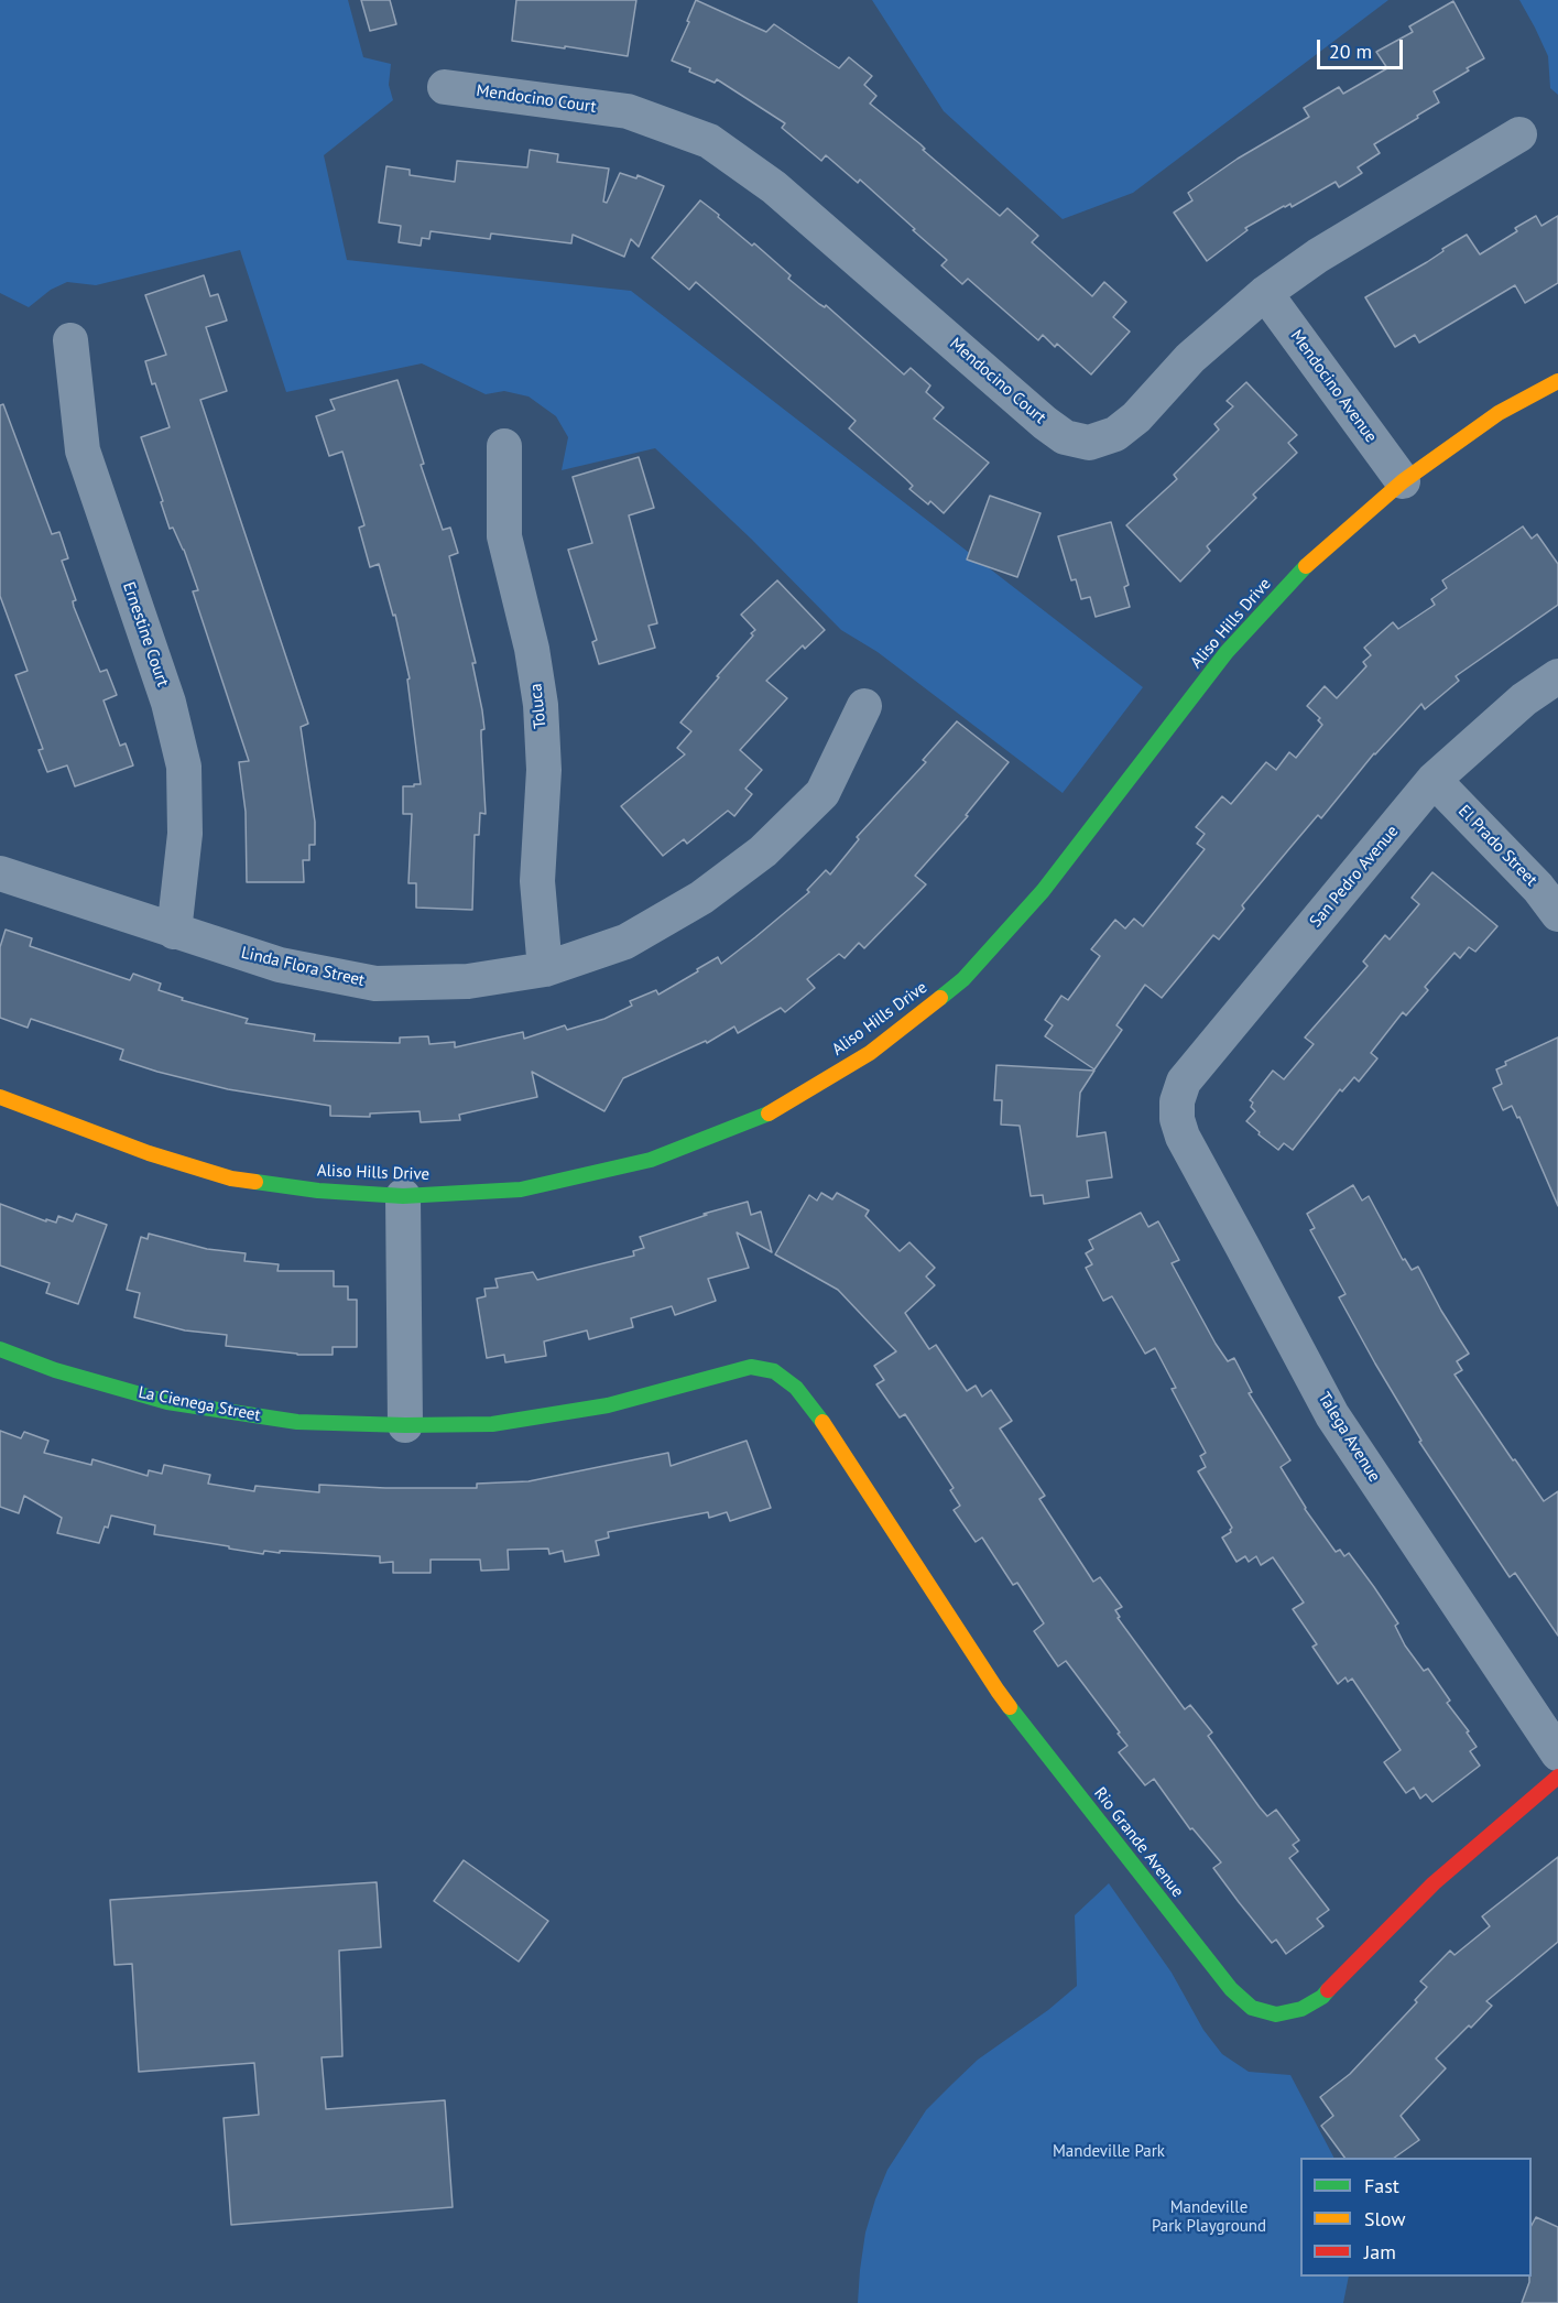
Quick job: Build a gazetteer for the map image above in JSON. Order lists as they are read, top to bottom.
{
  "streets": {
    "street": [
      "Mendocino Court",
      "Mendocino Avenue",
      "Aliso Hills Drive",
      "Ernestine Court",
      "Toluca",
      "El Prado Street",
      "San Pedro Avenue",
      "Linda Flora Street",
      "La Cienega Street",
      "Talega Avenue",
      "Rio Grande Avenue"
    ]
  },
  "crossings": [
    ["Mendocino Court", "Mendocino Avenue"],
    ["Mendocino Avenue", "Aliso Hills Drive"],
    ["Ernestine Court", "Linda Flora Street"],
    ["Toluca", "Linda Flora Street"],
    ["El Prado Street", "San Pedro Avenue"],
    ["San Pedro Avenue", "Talega Avenue"],
    ["La Cienega Street", "Rio Grande Avenue"]
  ],
  "parks": ["Mandeville Park", "Mandeville Park Playground"],
  "legend": ["Fast", "Slow", "Jam"],
  "scale_bar": "20 m"
}
